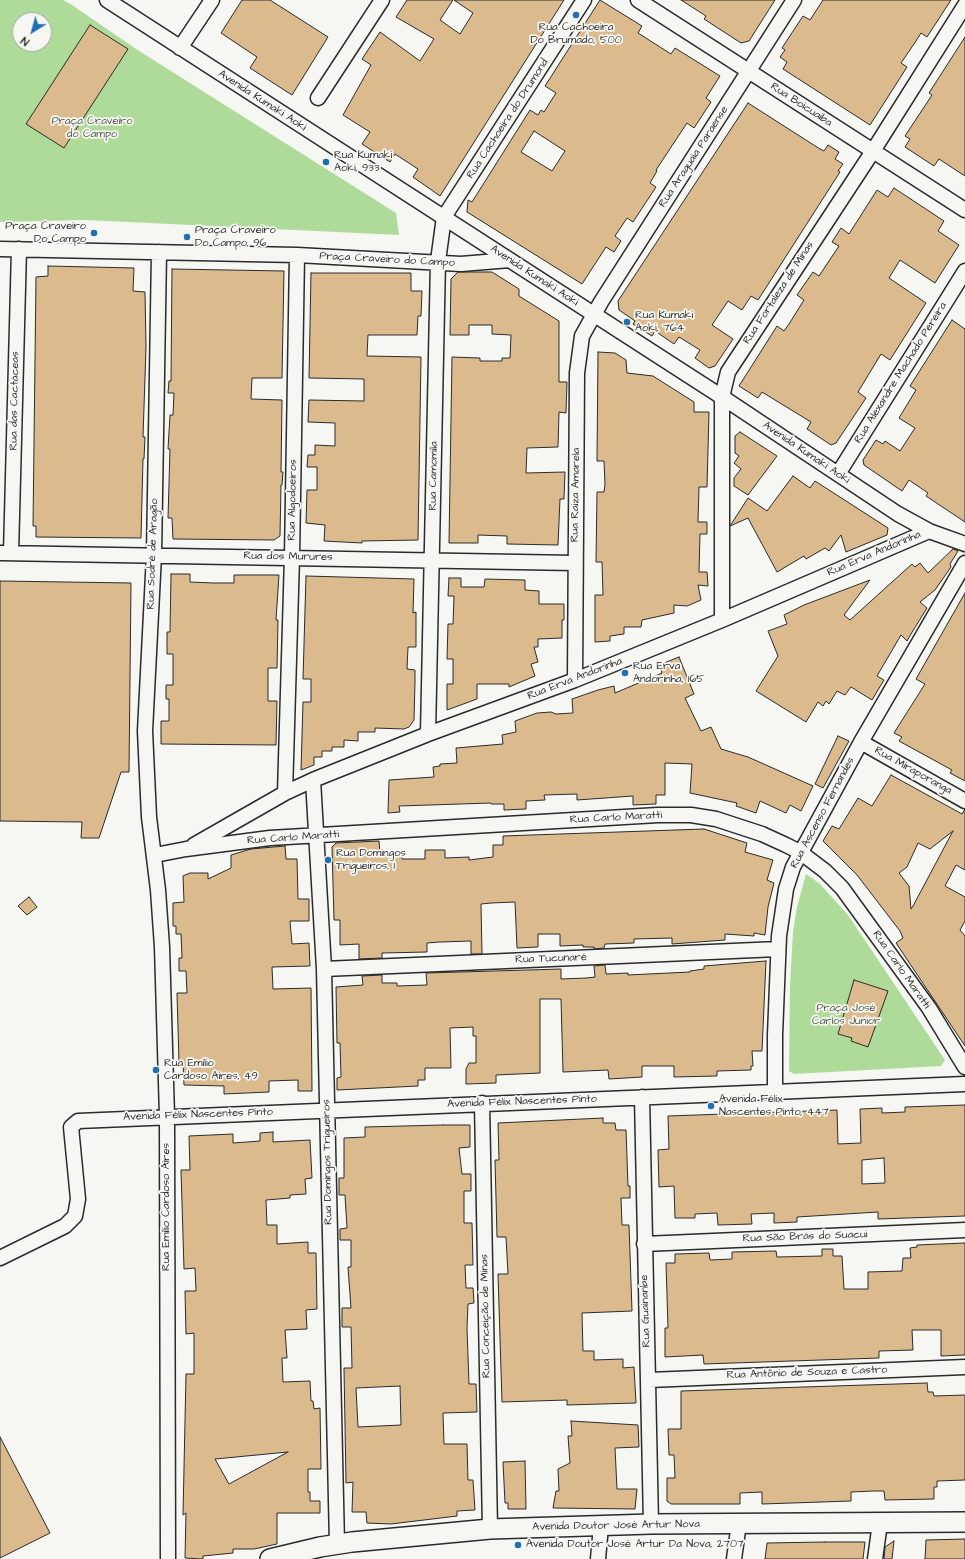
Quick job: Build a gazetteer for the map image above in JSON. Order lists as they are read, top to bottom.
{
  "streets": {
    "main road": ["Avenida Doutor José Artur Nova"],
    "street": [
      "Avenida Kumaki Aoki",
      "Rua Boicuaiba",
      "Rua Cachoeira do Drumond",
      "Rua Araguaia Paraense",
      "Praça Craveiro do Campo",
      "Rua Fortaleza de Minas",
      "Rua Alexandre Machado Pereira",
      "Rua das Cactáceas",
      "Rua Camomila",
      "Rua Raiza Amarela",
      "Rua Algodoeiros",
      "Rua Sodré de Aragão",
      "Rua Erva Andorinha",
      "Rua dos Murures",
      "Rua Miraporanga",
      "Rua Ascenso Fernandes",
      "Rua Carlo Maratti",
      "Rua Tucunaré",
      "Avenida Félix Nascentes Pinto",
      "Rua Domingos Trigueiros",
      "Rua Emílio Cardoso Aires",
      "Rua São Brás do Suacui",
      "Rua Guainanbe",
      "Rua Conceição de Minas",
      "Rua Antônio de Souza e Castro"
    ]
  },
  "crossings": [
    ["Avenida Kumaki Aoki", "Rua Cachoeira do Drumond"],
    ["Avenida Kumaki Aoki", "Rua Araguaia Paraense"],
    ["Avenida Kumaki Aoki", "Praça Craveiro do Campo"],
    ["Avenida Kumaki Aoki", "Rua Fortaleza de Minas"],
    ["Avenida Kumaki Aoki", "Rua Alexandre Machado Pereira"],
    ["Avenida Kumaki Aoki", "Rua Camomila"],
    ["Avenida Kumaki Aoki", "Rua Raiza Amarela"],
    ["Avenida Kumaki Aoki", "Rua Erva Andorinha"],
    ["Rua Boicuaiba", "Rua Araguaia Paraense"],
    ["Rua Boicuaiba", "Rua Fortaleza de Minas"],
    ["Rua Cachoeira do Drumond", "Rua Camomila"],
    ["Rua Araguaia Paraense", "Rua Raiza Amarela"],
    ["Praça Craveiro do Campo", "Rua das Cactáceas"],
    ["Praça Craveiro do Campo", "Rua Camomila"],
    ["Praça Craveiro do Campo", "Rua Algodoeiros"],
    ["Praça Craveiro do Campo", "Rua Sodré de Aragão"],
    ["Rua Fortaleza de Minas", "Rua Erva Andorinha"],
    ["Rua das Cactáceas", "Rua dos Murures"],
    ["Rua Camomila", "Rua Erva Andorinha"],
    ["Rua Camomila", "Rua dos Murures"],
    ["Rua Raiza Amarela", "Rua Erva Andorinha"],
    ["Rua Raiza Amarela", "Rua dos Murures"],
    ["Rua Algodoeiros", "Rua Erva Andorinha"],
    ["Rua Algodoeiros", "Rua dos Murures"],
    ["Rua Sodré de Aragão", "Rua dos Murures"],
    ["Rua Sodré de Aragão", "Rua Carlo Maratti"],
    ["Rua Sodré de Aragão", "Rua Emílio Cardoso Aires"],
    ["Rua Erva Andorinha", "Rua Domingos Trigueiros"],
    ["Rua Miraporanga", "Rua Ascenso Fernandes"],
    ["Rua Ascenso Fernandes", "Rua Carlo Maratti"],
    ["Rua Ascenso Fernandes", "Rua Tucunaré"],
    ["Rua Ascenso Fernandes", "Avenida Félix Nascentes Pinto"],
    ["Rua Carlo Maratti", "Rua Domingos Trigueiros"],
    ["Rua Carlo Maratti", "Rua Emílio Cardoso Aires"],
    ["Rua Tucunaré", "Rua Domingos Trigueiros"],
    ["Avenida Félix Nascentes Pinto", "Rua Domingos Trigueiros"],
    ["Avenida Félix Nascentes Pinto", "Rua Emílio Cardoso Aires"],
    ["Avenida Félix Nascentes Pinto", "Rua Guainanbe"],
    ["Avenida Félix Nascentes Pinto", "Rua Conceição de Minas"],
    ["Rua Domingos Trigueiros", "Avenida Doutor José Artur Nova"],
    ["Rua São Brás do Suacui", "Rua Guainanbe"],
    ["Rua Guainanbe", "Rua Antônio de Souza e Castro"],
    ["Rua Guainanbe", "Avenida Doutor José Artur Nova"],
    ["Rua Conceição de Minas", "Avenida Doutor José Artur Nova"]
  ],
  "parks": ["Praça Craveiro do Campo", "Praça José Carlos Junior"],
  "places": [
    "Rua Cachoeira Do Brumado, 500",
    "Rua Kumaki Aoki, 933",
    "Praça Craveiro Do Campo",
    "Praça Craveiro Do Campo, 96",
    "Rua Kumaki Aoki, 764",
    "Rua Erva Andorinha, 165",
    "Rua Domingos Trigueiros, 1",
    "Rua Emílio Cardoso Aires, 49",
    "Avenida Félix Nascentes Pinto, 447",
    "Avenida Doutor José Artur Da Nova, 2707"
  ],
  "north": "bottom left"
}
